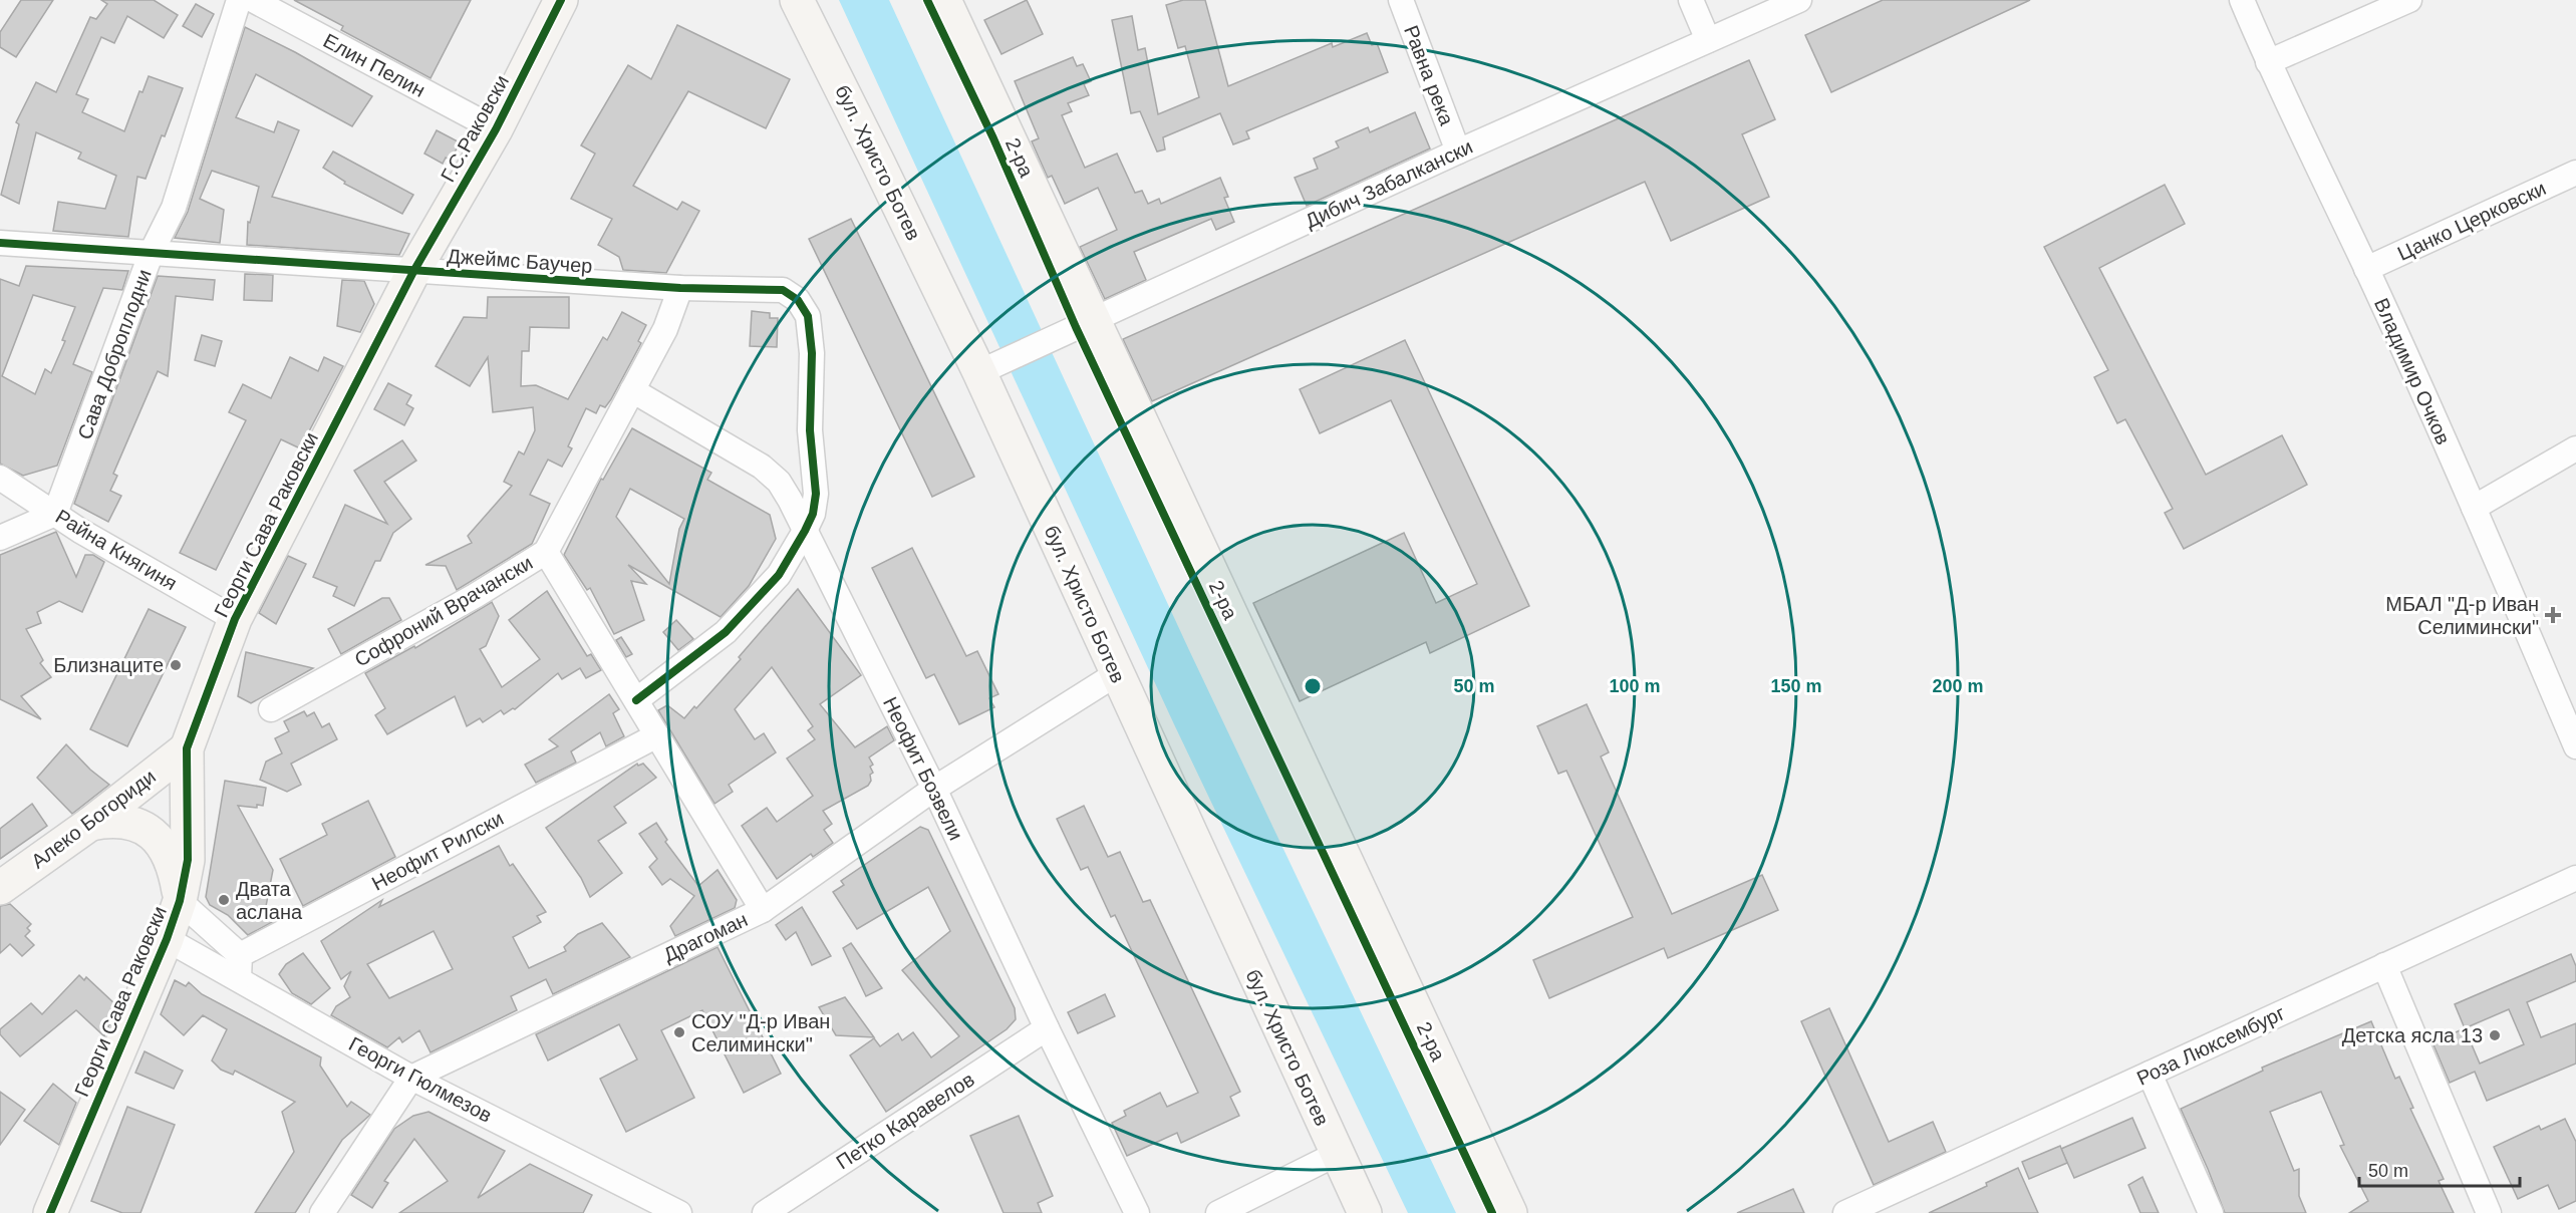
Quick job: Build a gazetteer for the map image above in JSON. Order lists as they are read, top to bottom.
{
  "streets": {
    "main road": [
      "Г.С.Раковски",
      "бул. Христо Ботев",
      "Георги Сава Раковски",
      "Алеко Богориди"
    ],
    "street": [
      "Елин Пелин",
      "Равна река",
      "Дибич Забалкански",
      "Цанко Церковски",
      "Джеймс Баучер",
      "Сава Доброплодни",
      "Владимир Очков",
      "Райна Княгиня",
      "Софроний Врачански",
      "Неофит Бозвели",
      "Неофит Рилски",
      "Драгоман",
      "Роза Люксембург",
      "Георги Гюлмезов",
      "Петко Каравелов"
    ],
    "cycle path": ["2-ра"]
  },
  "crossings": [
    ["Елин Пелин", "Г.С.Раковски"],
    ["Равна река", "Дибич Забалкански"],
    ["Г.С.Раковски", "Джеймс Баучер"],
    ["Г.С.Раковски", "Георги Сава Раковски"],
    ["бул. Христо Ботев", "Дибич Забалкански"],
    ["бул. Христо Ботев", "Драгоман"],
    ["Цанко Церковски", "Владимир Очков"],
    ["Джеймс Баучер", "Сава Доброплодни"],
    ["Джеймс Баучер", "Георги Сава Раковски"],
    ["Джеймс Баучер", "Софроний Врачански"],
    ["Джеймс Баучер", "Неофит Бозвели"],
    ["Сава Доброплодни", "Райна Княгиня"],
    ["Георги Сава Раковски", "Райна Княгиня"],
    ["Георги Сава Раковски", "Алеко Богориди"],
    ["Георги Сава Раковски", "Георги Гюлмезов"],
    ["Софроний Врачански", "Неофит Бозвели"],
    ["Неофит Бозвели", "Драгоман"],
    ["Неофит Бозвели", "Петко Каравелов"],
    ["Неофит Рилски", "Георги Гюлмезов"],
    ["Драгоман", "Георги Гюлмезов"]
  ],
  "places": {
    "health": ["МБАЛ \"Д-р Иван Селимински\""],
    "other": [
      "Близнаците",
      "Двата аслана",
      "СОУ \"Д-р Иван Селимински\"",
      "Детска ясла 13"
    ]
  },
  "scale_bar": "50 m",
  "rings": [
    "50 m",
    "100 m",
    "150 m",
    "200 m"
  ]
}
